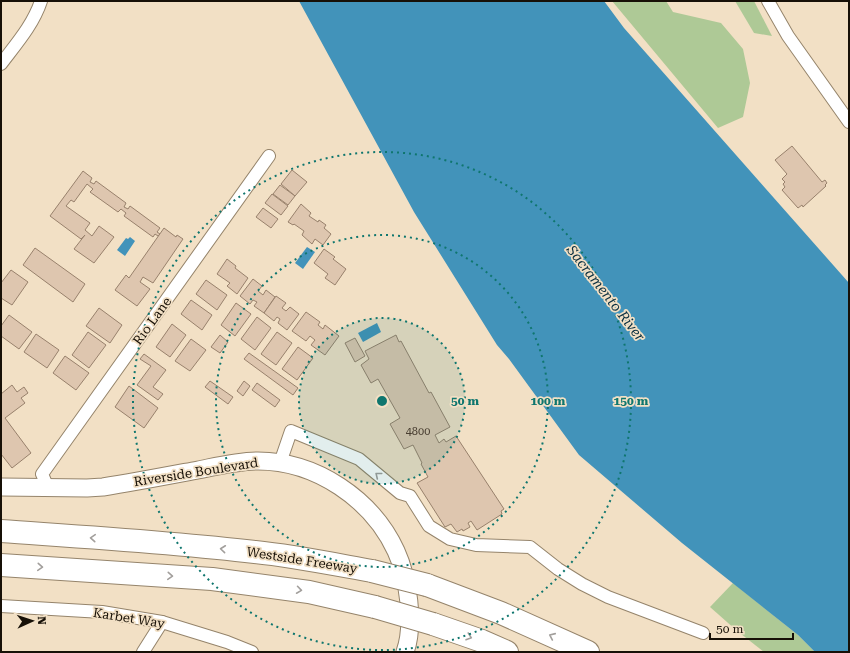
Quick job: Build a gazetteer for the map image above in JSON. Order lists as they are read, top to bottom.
{
  "streets": {
    "highway": ["Westside Freeway"],
    "street": ["Rio Lane", "Riverside Boulevard", "Karbet Way"]
  },
  "crossings": [
    ["Rio Lane", "Riverside Boulevard"]
  ],
  "water": ["Sacramento River"],
  "house_numbers": ["4800"],
  "scale_bar": "50 m",
  "north": "right",
  "rings": ["50 m", "100 m", "150 m"]
}
